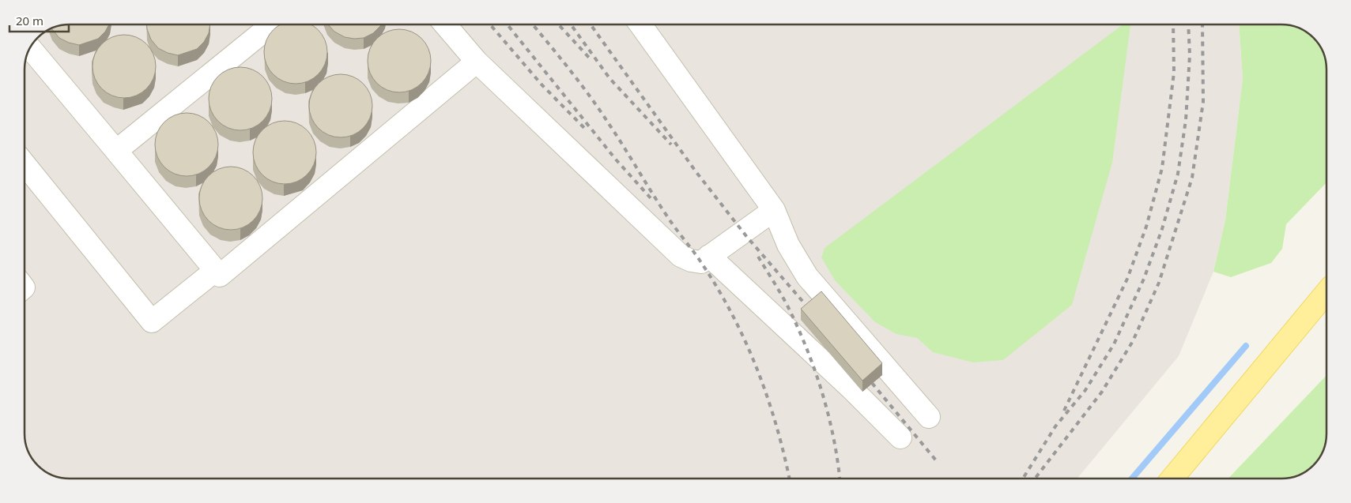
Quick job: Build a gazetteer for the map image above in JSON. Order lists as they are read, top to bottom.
{
  "scale_bar": "20 m"
}
